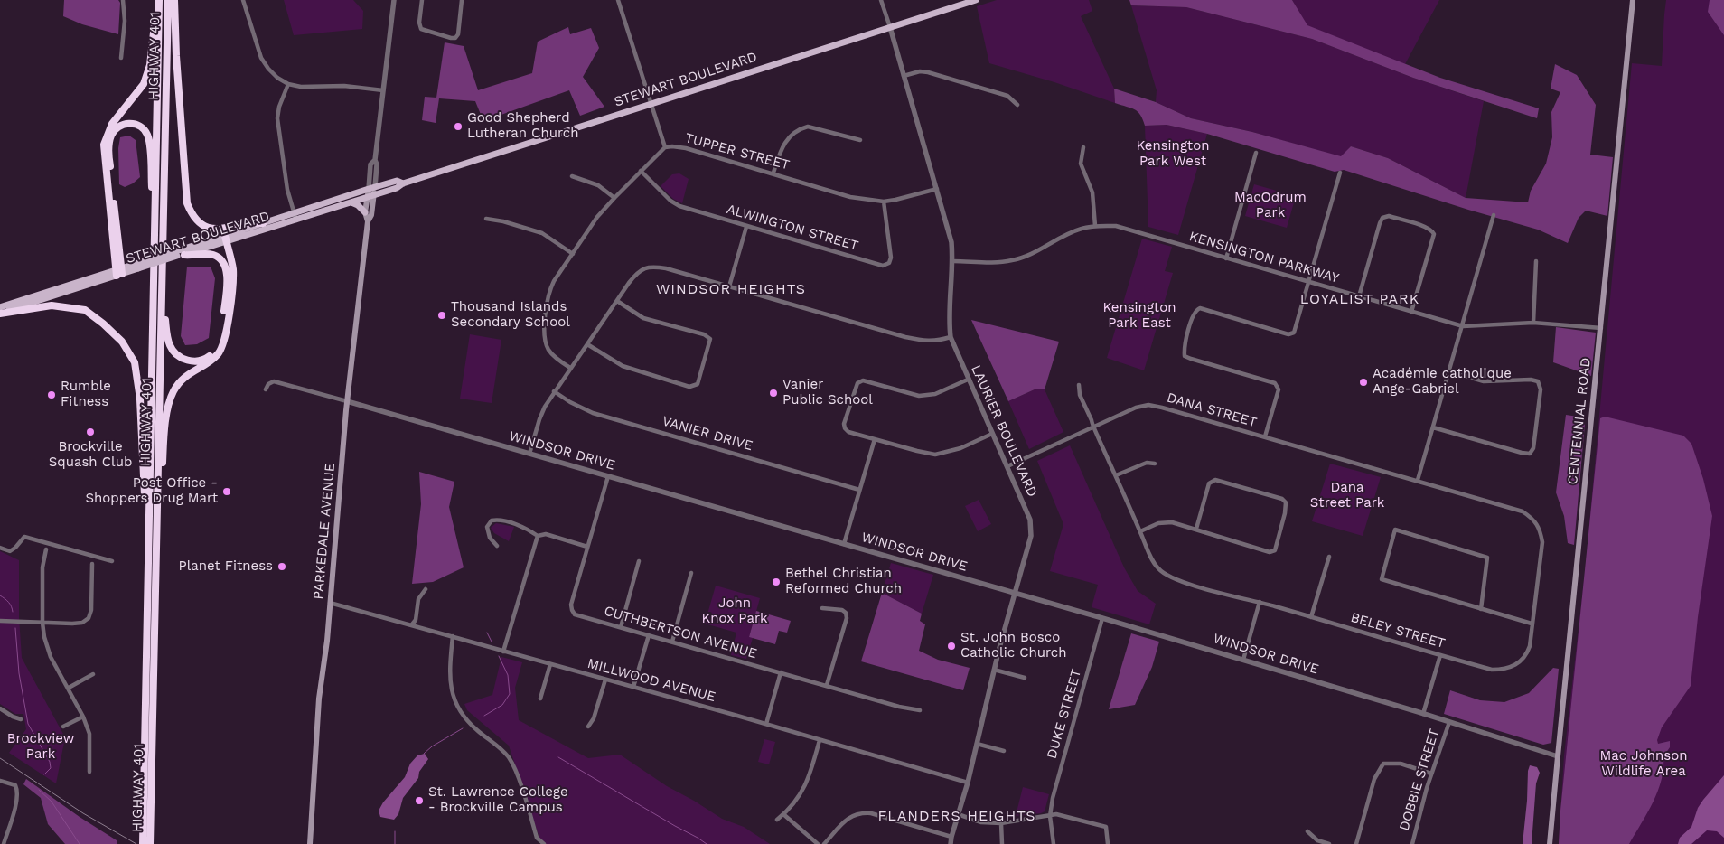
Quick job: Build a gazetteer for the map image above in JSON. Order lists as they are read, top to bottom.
{
  "streets": {
    "highway": ["HIGHWAY 401"],
    "main road": ["STEWART BOULEVARD", "CENTENNIAL ROAD", "PARKEDALE AVENUE"],
    "street": [
      "TUPPER STREET",
      "ALWINGTON STREET",
      "KENSINGTON PARKWAY",
      "DANA STREET",
      "LAURIER BOULEVARD",
      "VANIER DRIVE",
      "WINDSOR DRIVE",
      "BELEY STREET",
      "CUTHBERTSON AVENUE",
      "MILLWOOD AVENUE",
      "DUKE STREET",
      "DOBBIE STREET"
    ]
  },
  "crossings": [
    ["STEWART BOULEVARD", "LAURIER BOULEVARD"],
    ["STEWART BOULEVARD", "PARKEDALE AVENUE"],
    ["TUPPER STREET", "ALWINGTON STREET"],
    ["TUPPER STREET", "LAURIER BOULEVARD"],
    ["KENSINGTON PARKWAY", "CENTENNIAL ROAD"],
    ["KENSINGTON PARKWAY", "LAURIER BOULEVARD"],
    ["DANA STREET", "LAURIER BOULEVARD"],
    ["DANA STREET", "BELEY STREET"],
    ["CENTENNIAL ROAD", "WINDSOR DRIVE"],
    ["LAURIER BOULEVARD", "WINDSOR DRIVE"],
    ["LAURIER BOULEVARD", "MILLWOOD AVENUE"],
    ["WINDSOR DRIVE", "PARKEDALE AVENUE"],
    ["WINDSOR DRIVE", "CUTHBERTSON AVENUE"],
    ["WINDSOR DRIVE", "DUKE STREET"],
    ["WINDSOR DRIVE", "DOBBIE STREET"],
    ["PARKEDALE AVENUE", "MILLWOOD AVENUE"]
  ],
  "districts": ["WINDSOR HEIGHTS", "LOYALIST PARK", "FLANDERS HEIGHTS"],
  "parks": [
    "Kensington Park West",
    "MacOdrum Park",
    "Kensington Park East",
    "Dana Street Park",
    "John Knox Park",
    "Brockview Park",
    "Mac Johnson Wildlife Area"
  ],
  "places": [
    "Good Shepherd Lutheran Church",
    "Thousand Islands Secondary School",
    "Académie catholique Ange-Gabriel",
    "Vanier Public School",
    "Rumble Fitness",
    "Brockville Squash Club",
    "Post Office - Shoppers Drug Mart",
    "Planet Fitness",
    "Bethel Christian Reformed Church",
    "St. John Bosco Catholic Church",
    "St. Lawrence College - Brockville Campus"
  ]
}
